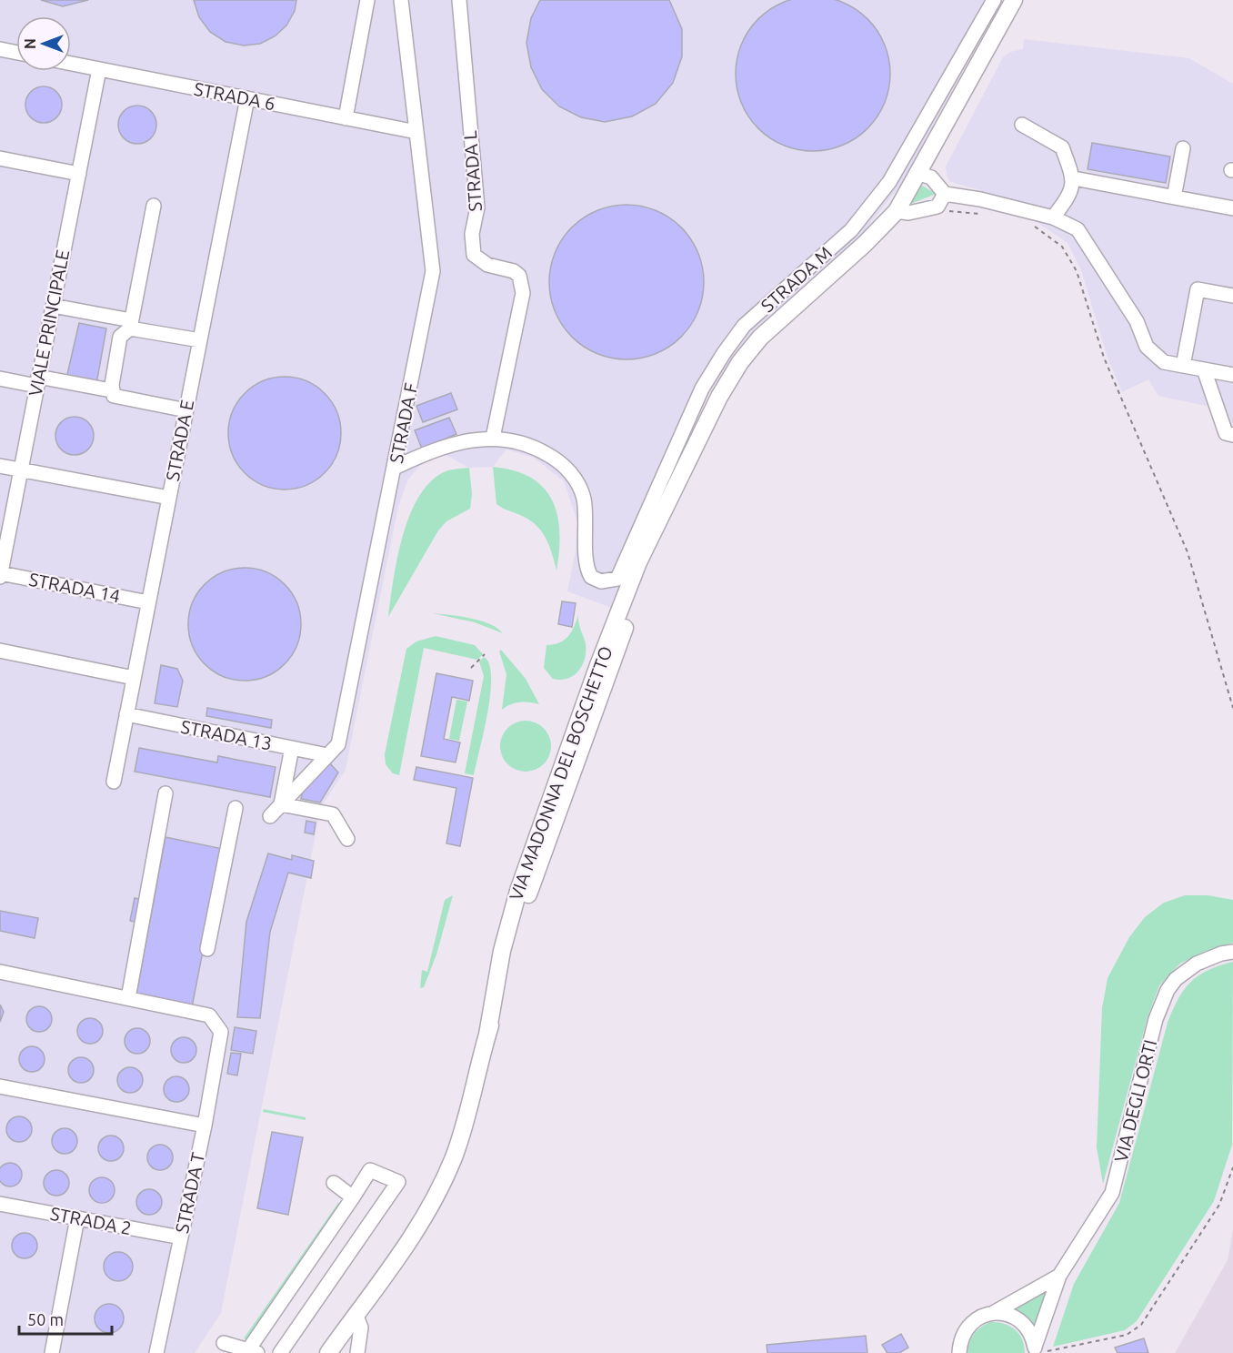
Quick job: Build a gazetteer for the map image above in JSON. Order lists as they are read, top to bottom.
{
  "streets": {
    "main road": ["VIA MADONNA DEL BOSCHETTO"],
    "street": [
      "STRADA 6",
      "STRADA L",
      "STRADA M",
      "VIALE PRINCIPALE",
      "STRADA F",
      "STRADA E",
      "STRADA 14",
      "STRADA 13",
      "VIA DEGLI ORTI",
      "STRADA T",
      "STRADA 2"
    ]
  },
  "crossings": [
    ["STRADA 6", "VIALE PRINCIPALE"],
    ["STRADA 6", "STRADA F"],
    ["STRADA 6", "STRADA E"],
    ["STRADA L", "STRADA M"],
    ["VIALE PRINCIPALE", "STRADA 14"],
    ["STRADA F", "STRADA 13"],
    ["STRADA E", "STRADA 14"],
    ["STRADA E", "STRADA 13"],
    ["STRADA T", "STRADA 2"]
  ],
  "scale_bar": "50 m",
  "north": "left"
}
